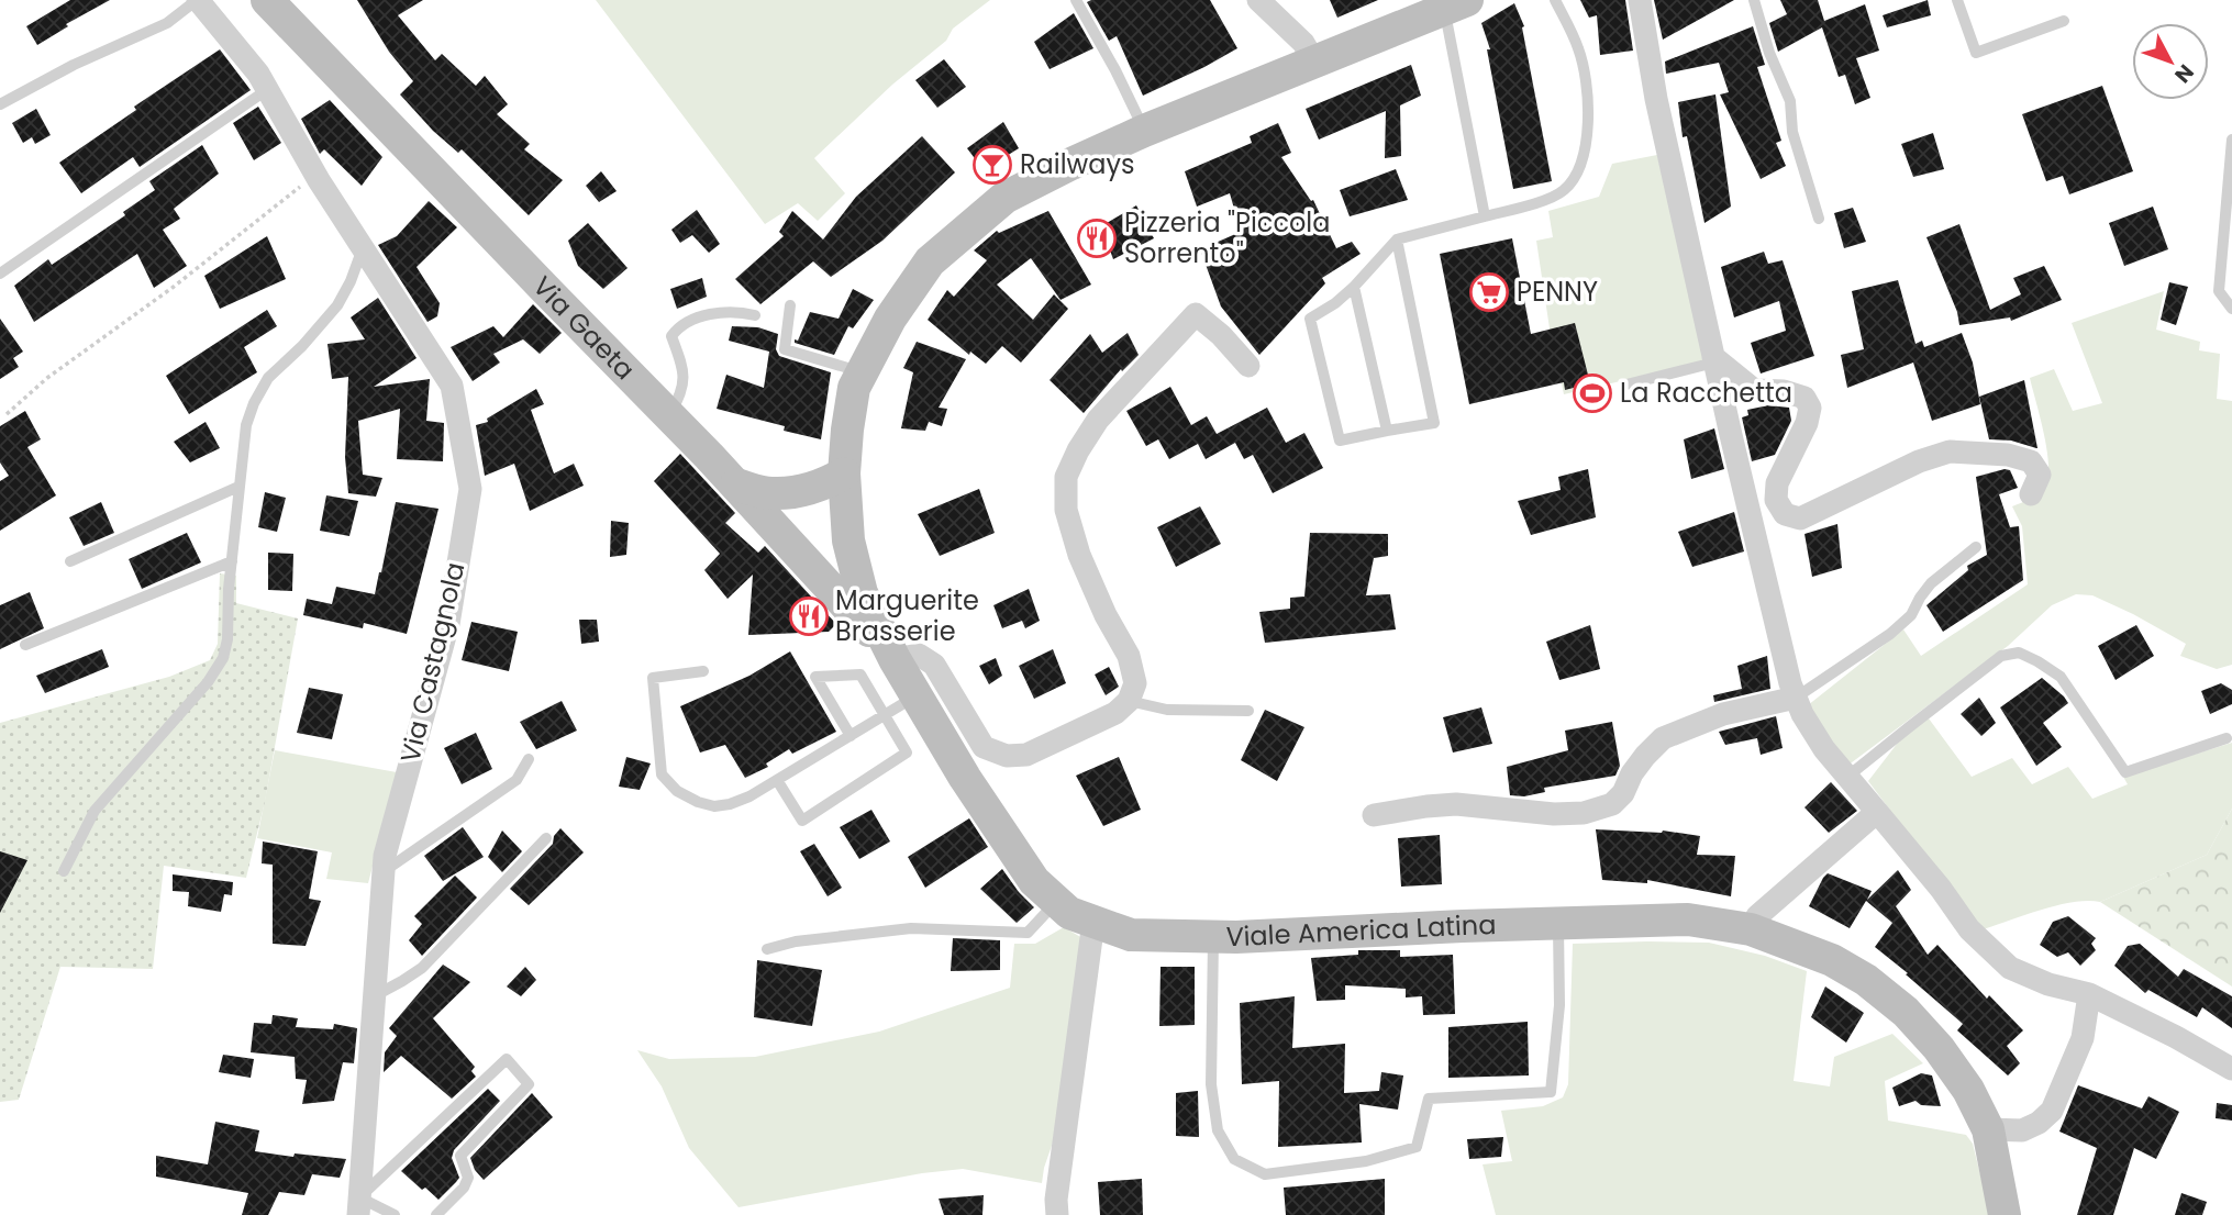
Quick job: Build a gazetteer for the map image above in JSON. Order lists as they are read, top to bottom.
{
  "streets": {
    "main road": ["Via Gaeta", "Viale America Latina"],
    "street": ["Via Castagnola"]
  },
  "crossings": [
    ["Via Gaeta", "Viale America Latina"]
  ],
  "places": {
    "bar": ["Railways"],
    "restaurant": ["Pizzeria \"Piccola Sorrento\"", "Marguerite Brasserie"],
    "supermarket": ["PENNY"],
    "sports": ["La Racchetta"]
  },
  "north": "bottom right"
}
